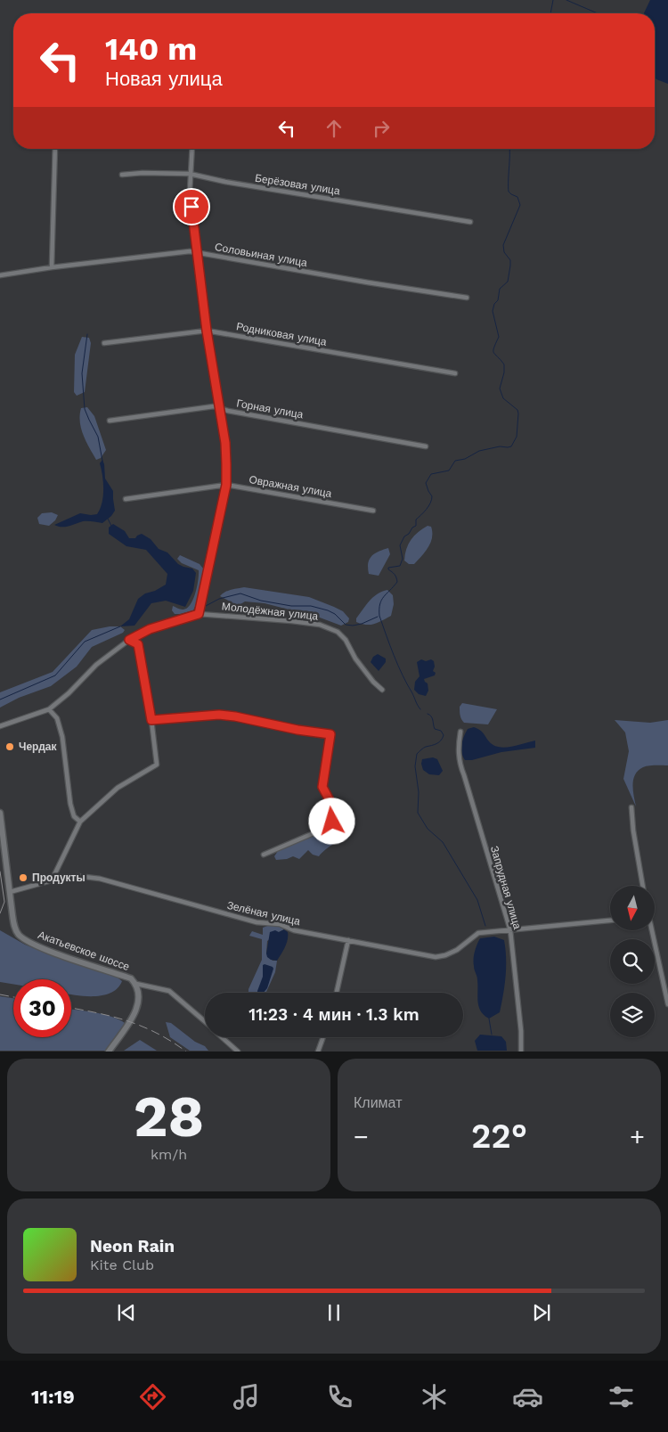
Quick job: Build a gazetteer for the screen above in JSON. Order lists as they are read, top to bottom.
{
  "streets": {
    "main road": ["Акатьевское шоссе"],
    "street": [
      "Берёзовая улица",
      "Соловьиная улица",
      "Родниковая улица",
      "Горная улица",
      "Овражная улица",
      "Молодёжная улица",
      "Запрудная улица",
      "Зелёная улица"
    ]
  },
  "crossings": [
    ["Запрудная улица", "Зелёная улица"],
    ["Зелёная улица", "Акатьевское шоссе"]
  ],
  "places": ["Чердак", "Продукты"],
  "north": "bottom",
  "page": {
    "turn": ["140 m", "Новая улица"],
    "limit": "30",
    "trip": "11:23 · 4 мин · 1.3 km",
    "tile": [
      ["28", "km/h"],
      "Климат"
    ],
    "heat": ["−", "22°", "+"],
    "song": ["Neon Rain", "Kite Club"],
    "tabs": "11:19"
  }
}
